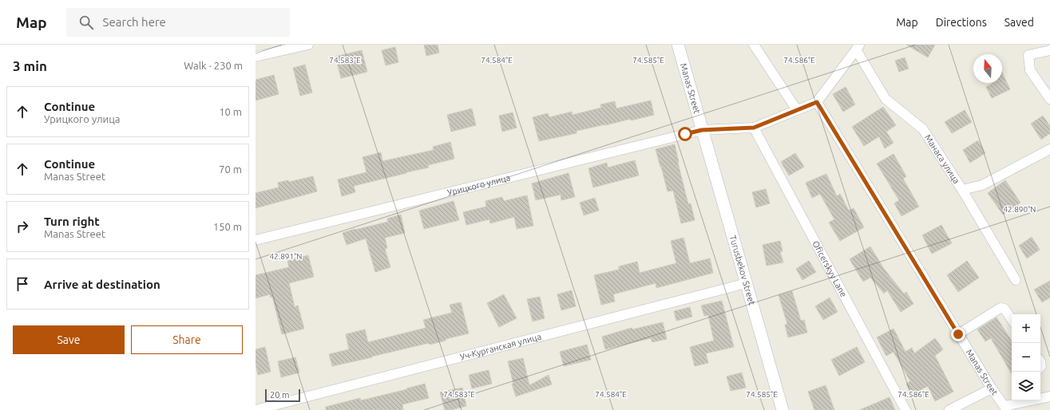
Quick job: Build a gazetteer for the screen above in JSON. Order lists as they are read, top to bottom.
{
  "streets": {
    "street": [
      "Manas Street",
      "Манаса улица",
      "Урицкого улица",
      "Oficerskyy Lane",
      "Turusbekov Street",
      "Уч-Курганская улица"
    ]
  },
  "crossings": [
    ["Manas Street", "Манаса улица"],
    ["Manas Street", "Урицкого улица"],
    ["Manas Street", "Turusbekov Street"],
    ["Урицкого улица", "Turusbekov Street"],
    ["Turusbekov Street", "Уч-Курганская улица"]
  ],
  "scale_bar": "20 m",
  "north": "top",
  "page": {
    "header": "Map",
    "search": "Search here",
    "nav": ["Map", "Directions", "Saved"],
    "heading": ["3 min", "Walk · 230 m"],
    "list": [
      ["Continue", "Урицкого улица", "10 m"],
      ["Continue", "Manas Street", "70 m"],
      ["Turn right", "Manas Street", "150 m"],
      "Arrive at destination"
    ],
    "map_buttons": ["+", "−"],
    "buttons": ["Save", "Share"],
    "scale": "20 m"
  },
  "coordinates": [
    "74.583°E",
    "74.584°E",
    "74.585°E",
    "74.586°E",
    "42.890°N",
    "42.891°N"
  ]
}
